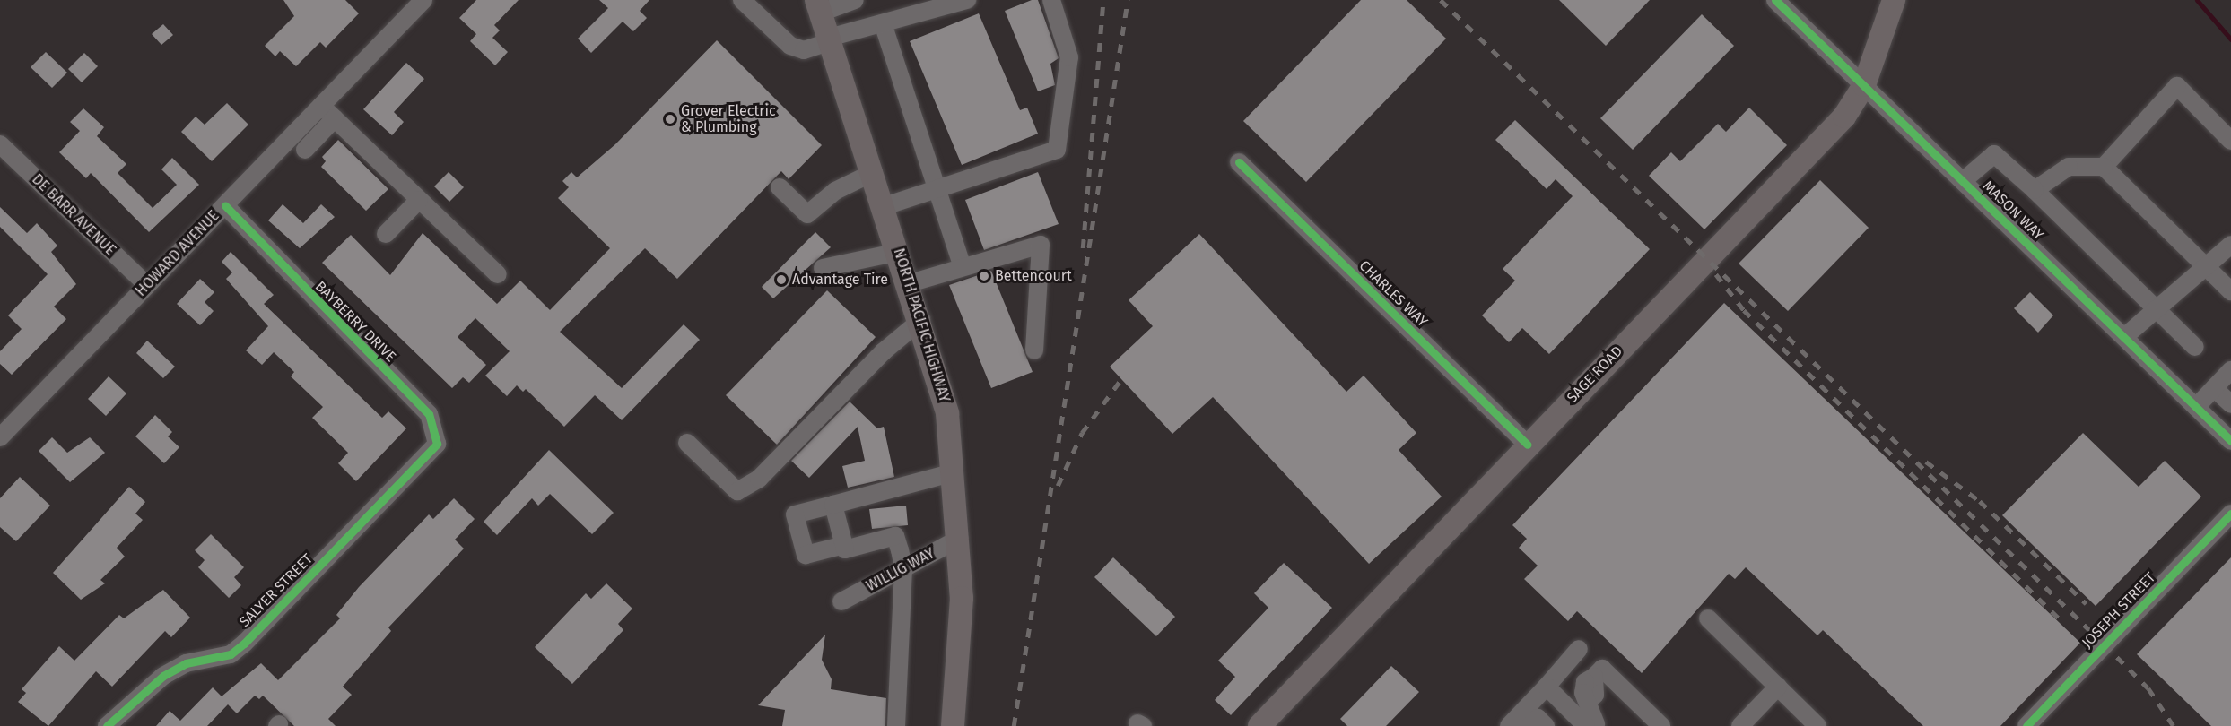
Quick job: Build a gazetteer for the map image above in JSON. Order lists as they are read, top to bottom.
{
  "streets": {
    "main road": ["NORTH PACIFIC HIGHWAY", "SAGE ROAD"],
    "street": [
      "MASON WAY",
      "DE BARR AVENUE",
      "HOWARD AVENUE",
      "CHARLES WAY",
      "BAYBERRY DRIVE",
      "WILLIG WAY",
      "SALYER STREET",
      "JOSEPH STREET"
    ]
  },
  "crossings": [
    ["MASON WAY", "SAGE ROAD"],
    ["DE BARR AVENUE", "HOWARD AVENUE"],
    ["HOWARD AVENUE", "BAYBERRY DRIVE"],
    ["CHARLES WAY", "SAGE ROAD"],
    ["BAYBERRY DRIVE", "SALYER STREET"],
    ["NORTH PACIFIC HIGHWAY", "WILLIG WAY"]
  ],
  "places": ["Grover Electric & Plumbing", "Bettencourt", "Advantage Tire"]
}
